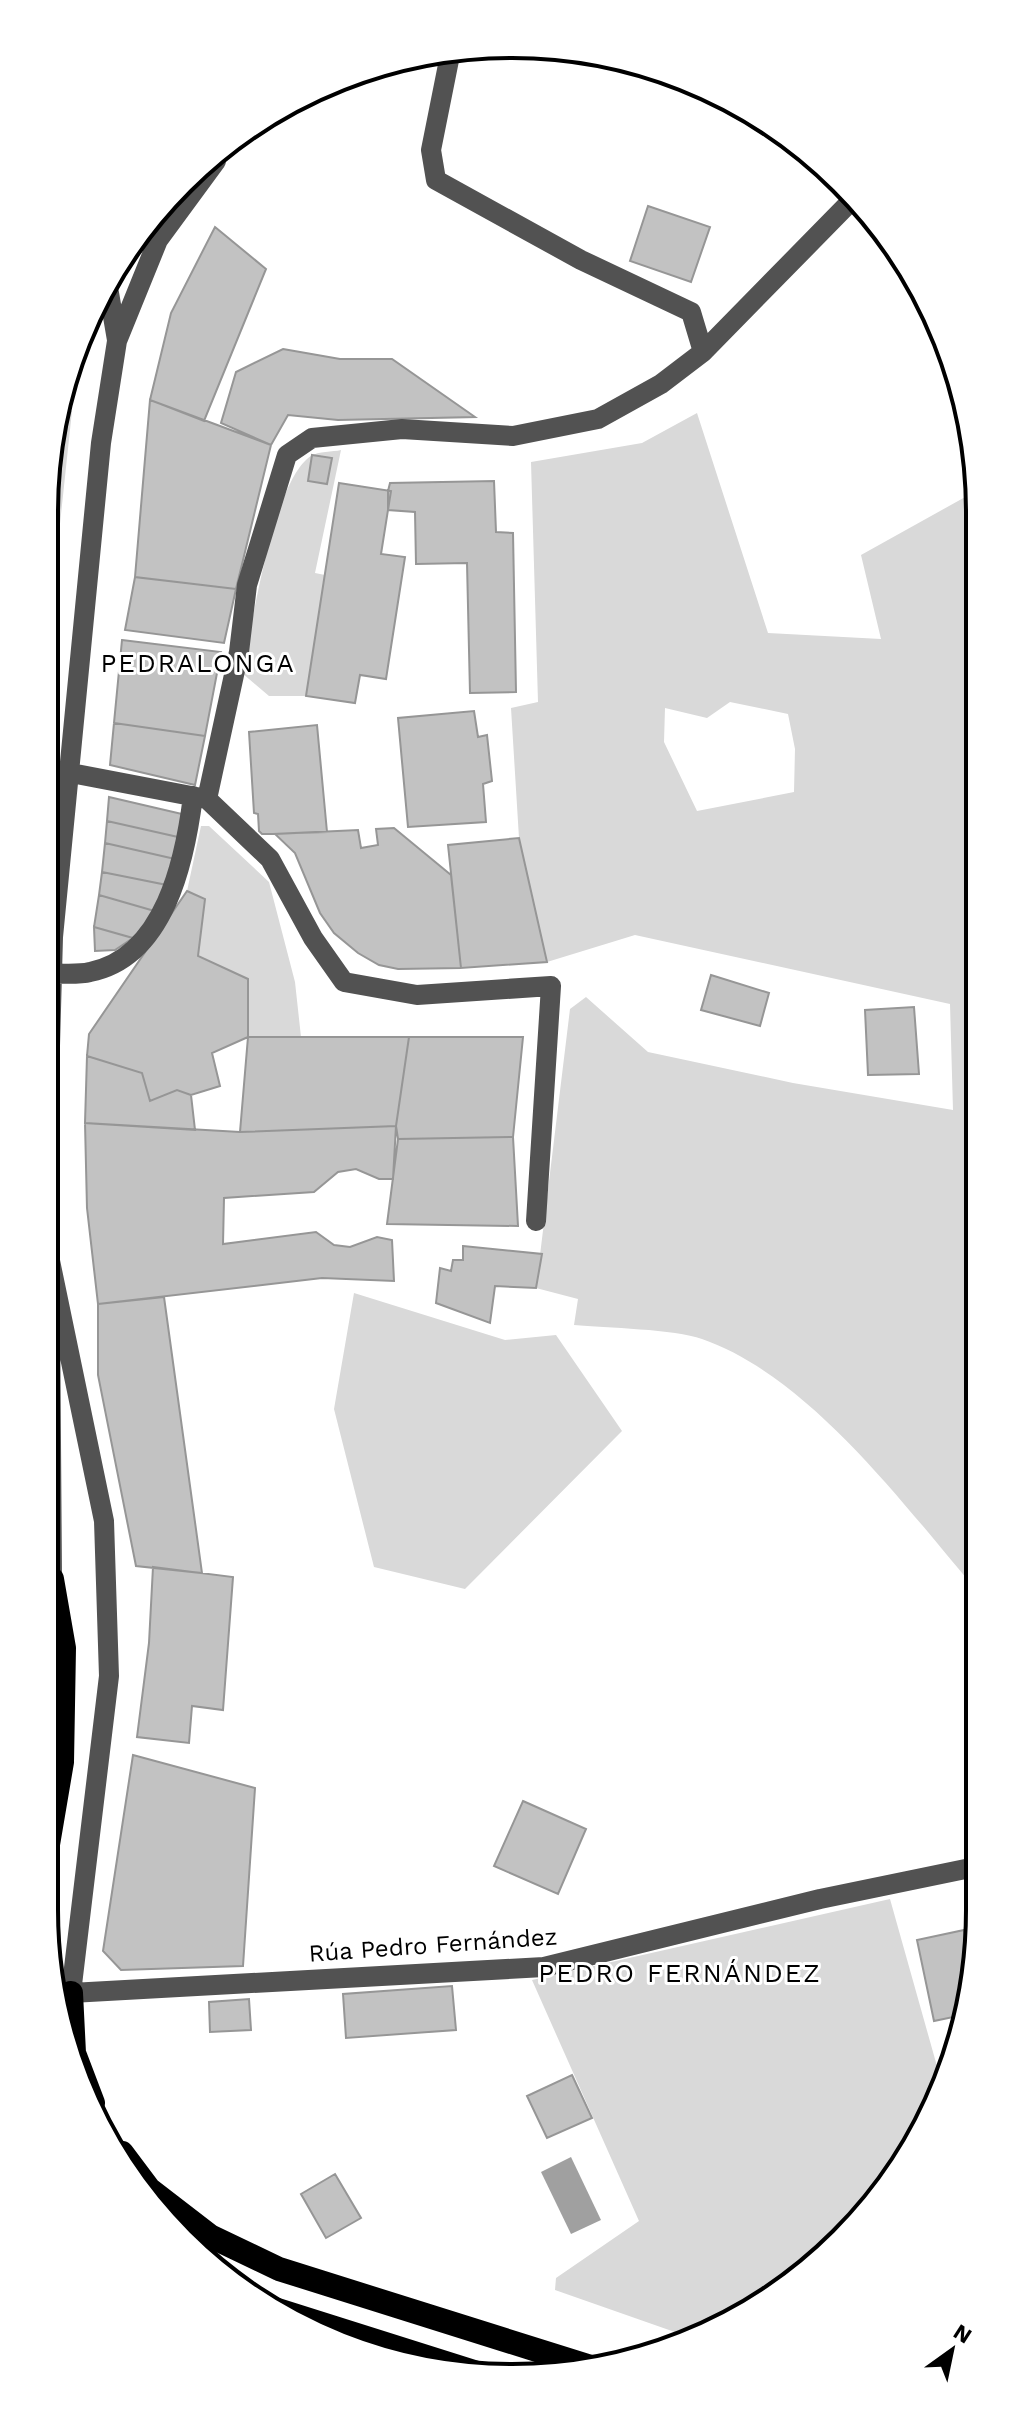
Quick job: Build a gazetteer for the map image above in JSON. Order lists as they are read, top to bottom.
{
  "streets": {
    "street": ["Rúa Pedro Fernández"]
  },
  "districts": ["PEDRALONGA", "PEDRO FERNÁNDEZ"],
  "north": "top right"
}
